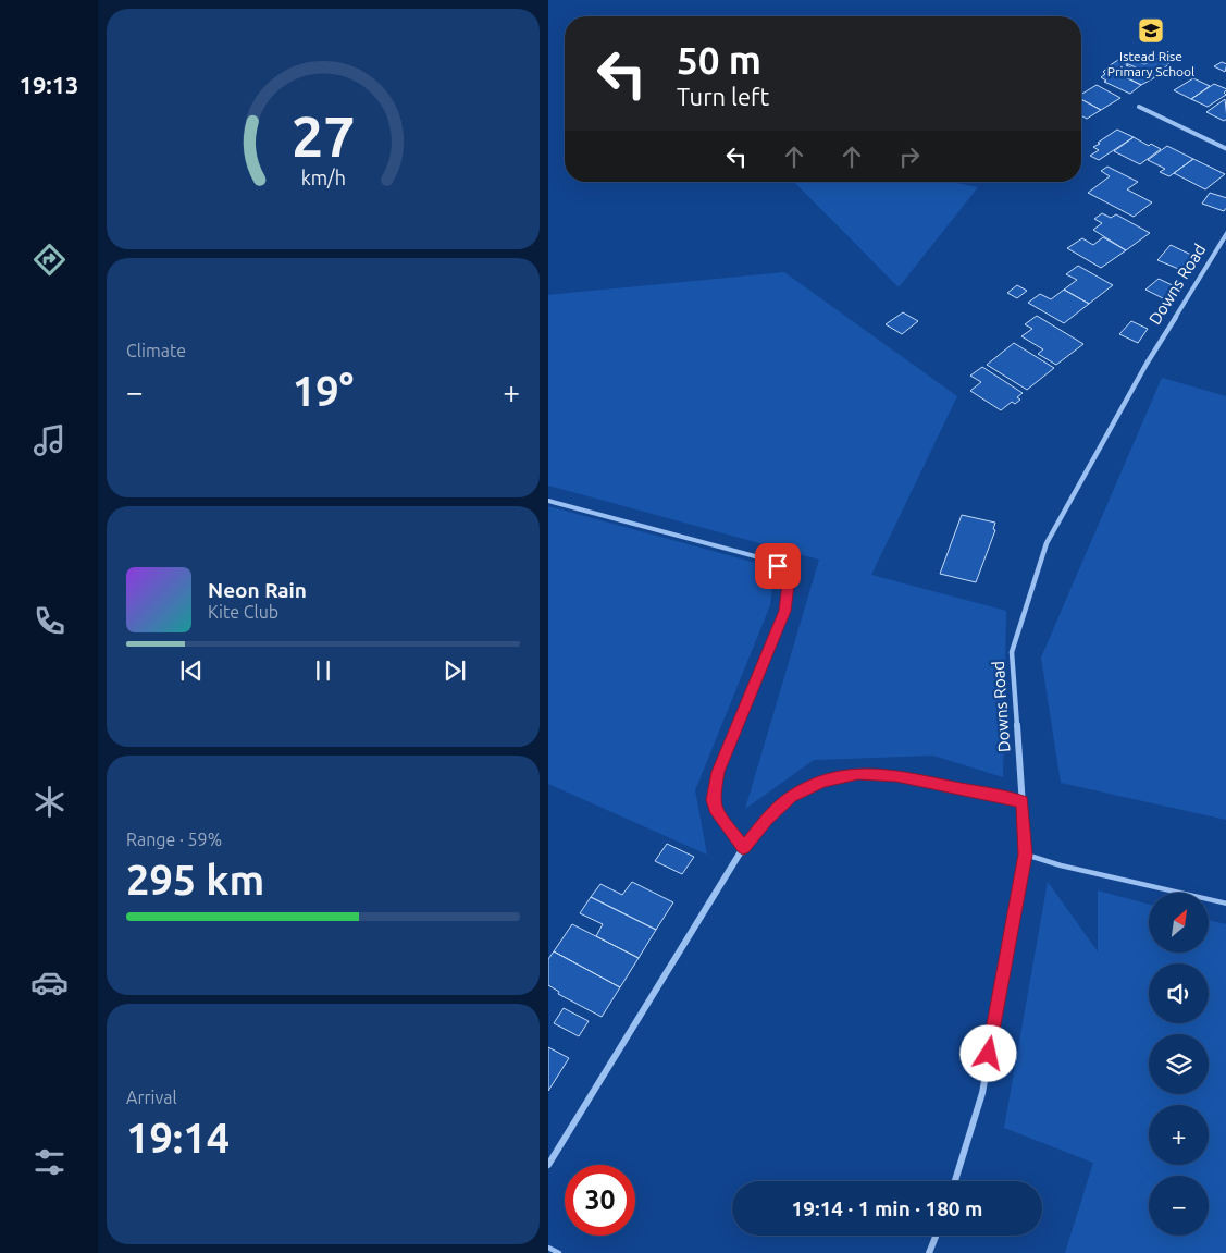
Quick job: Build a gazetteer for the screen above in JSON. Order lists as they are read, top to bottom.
{
  "streets": {
    "street": ["Downs Road"]
  },
  "places": {
    "school or university": ["Istead Rise Primary School"]
  },
  "north": "top right",
  "page": {
    "tabs": "19:13",
    "turn": ["50 m", "Turn left"],
    "tile": [
      "Climate",
      ["Range · 59%", "295 km"],
      ["Arrival", "19:14"]
    ],
    "heat": ["−", "19°", "+"],
    "song": ["Neon Rain", "Kite Club"],
    "map_buttons": ["+", "−"],
    "limit": "30",
    "trip": "19:14 · 1 min · 180 m",
    "gauge": ["27", "km/h"]
  }
}
